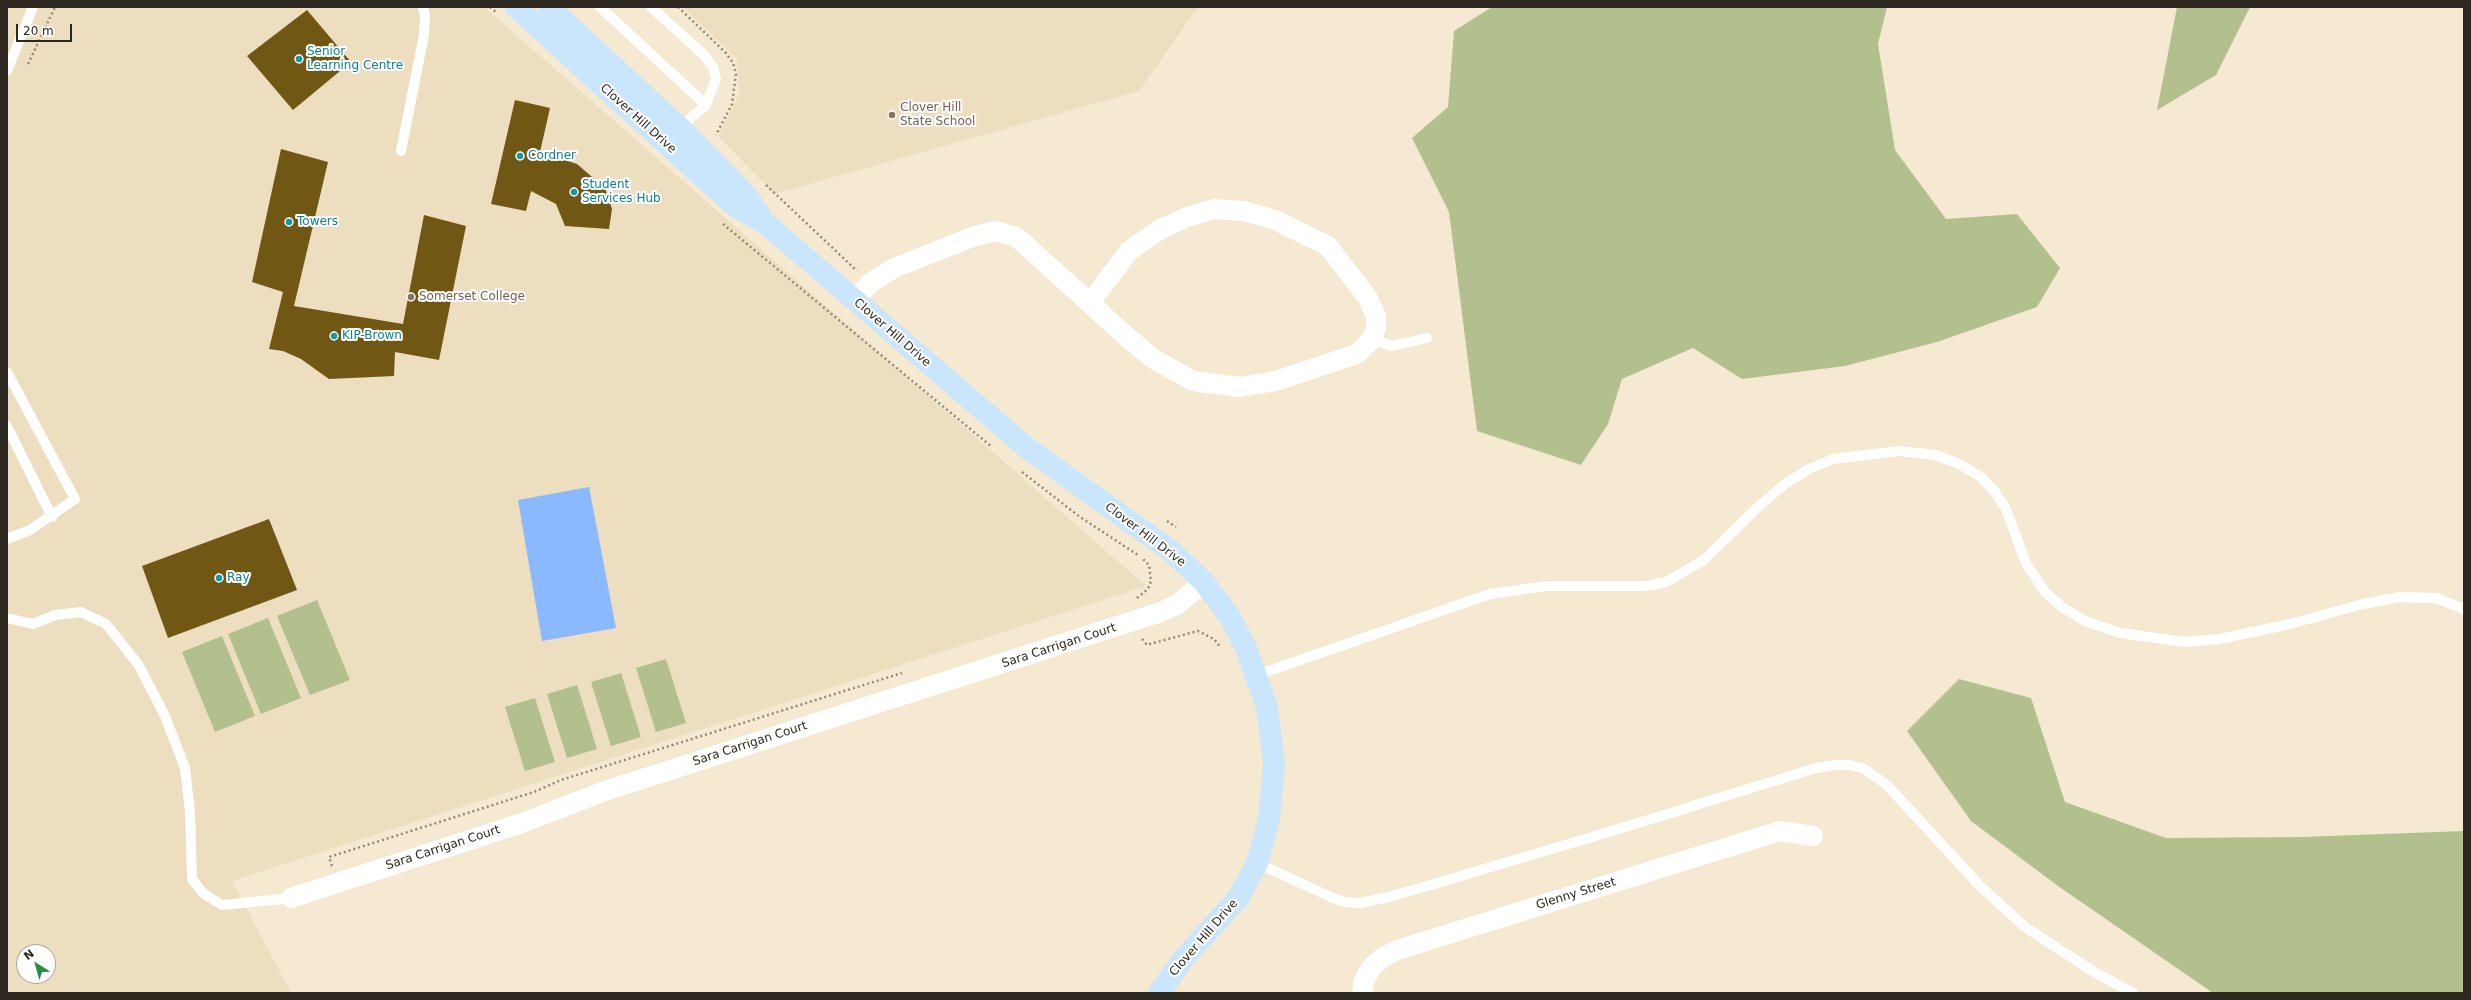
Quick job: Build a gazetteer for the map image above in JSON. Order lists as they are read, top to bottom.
{
  "streets": {
    "street": ["Clover Hill Drive", "Sara Carrigan Court", "Glenny Street"]
  },
  "crossings": [
    ["Clover Hill Drive", "Sara Carrigan Court"]
  ],
  "places": [
    "Senior Learning Centre",
    "Clover Hill State School",
    "Cordner",
    "Student Services Hub",
    "Towers",
    "Somerset College",
    "KIP-Brown",
    "Ray"
  ],
  "scale_bar": "20 m",
  "north": "top left"
}
